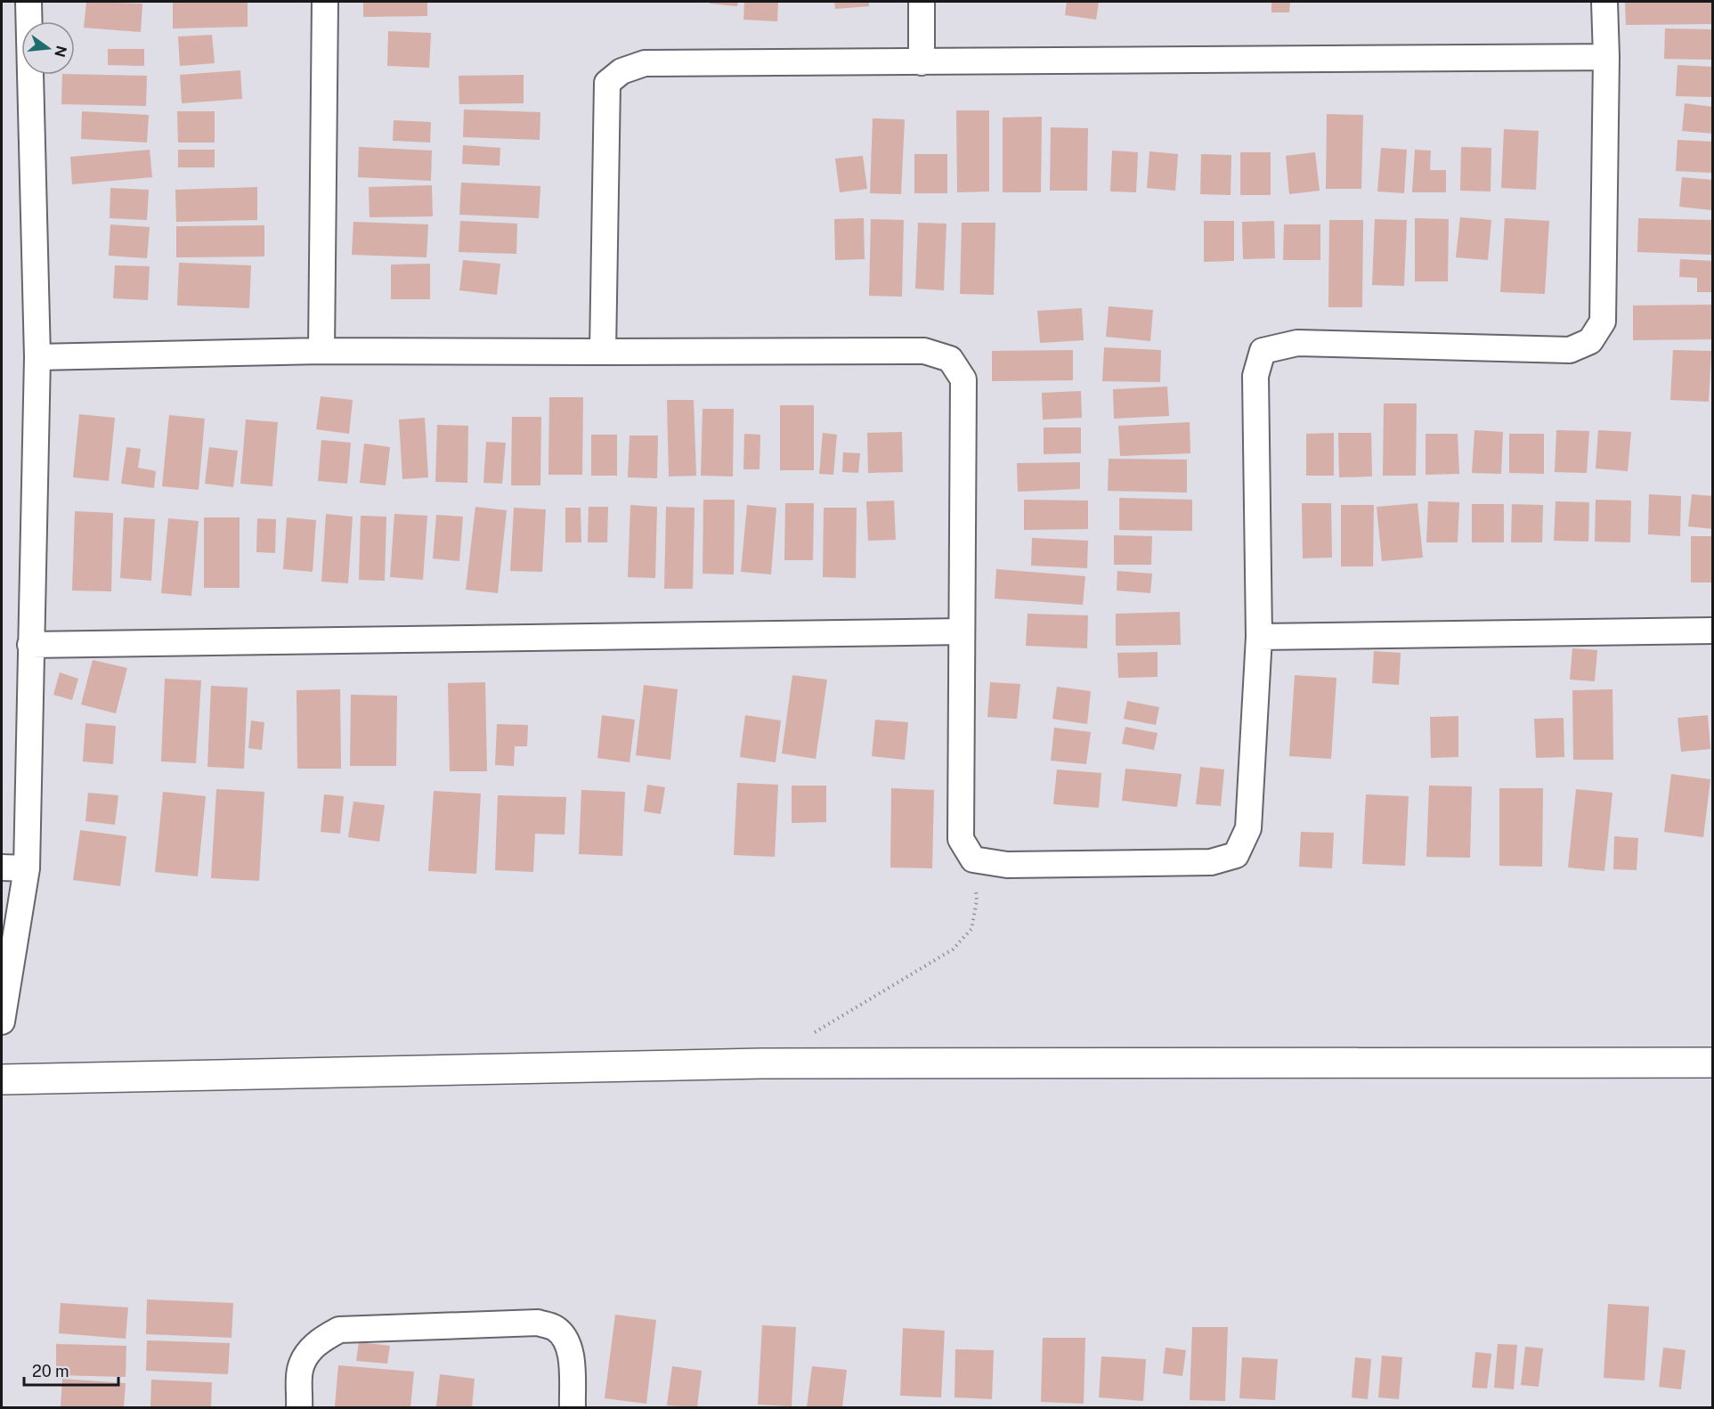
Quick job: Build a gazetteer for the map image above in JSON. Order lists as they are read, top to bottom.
{
  "scale_bar": "20 m",
  "north": "right"
}
